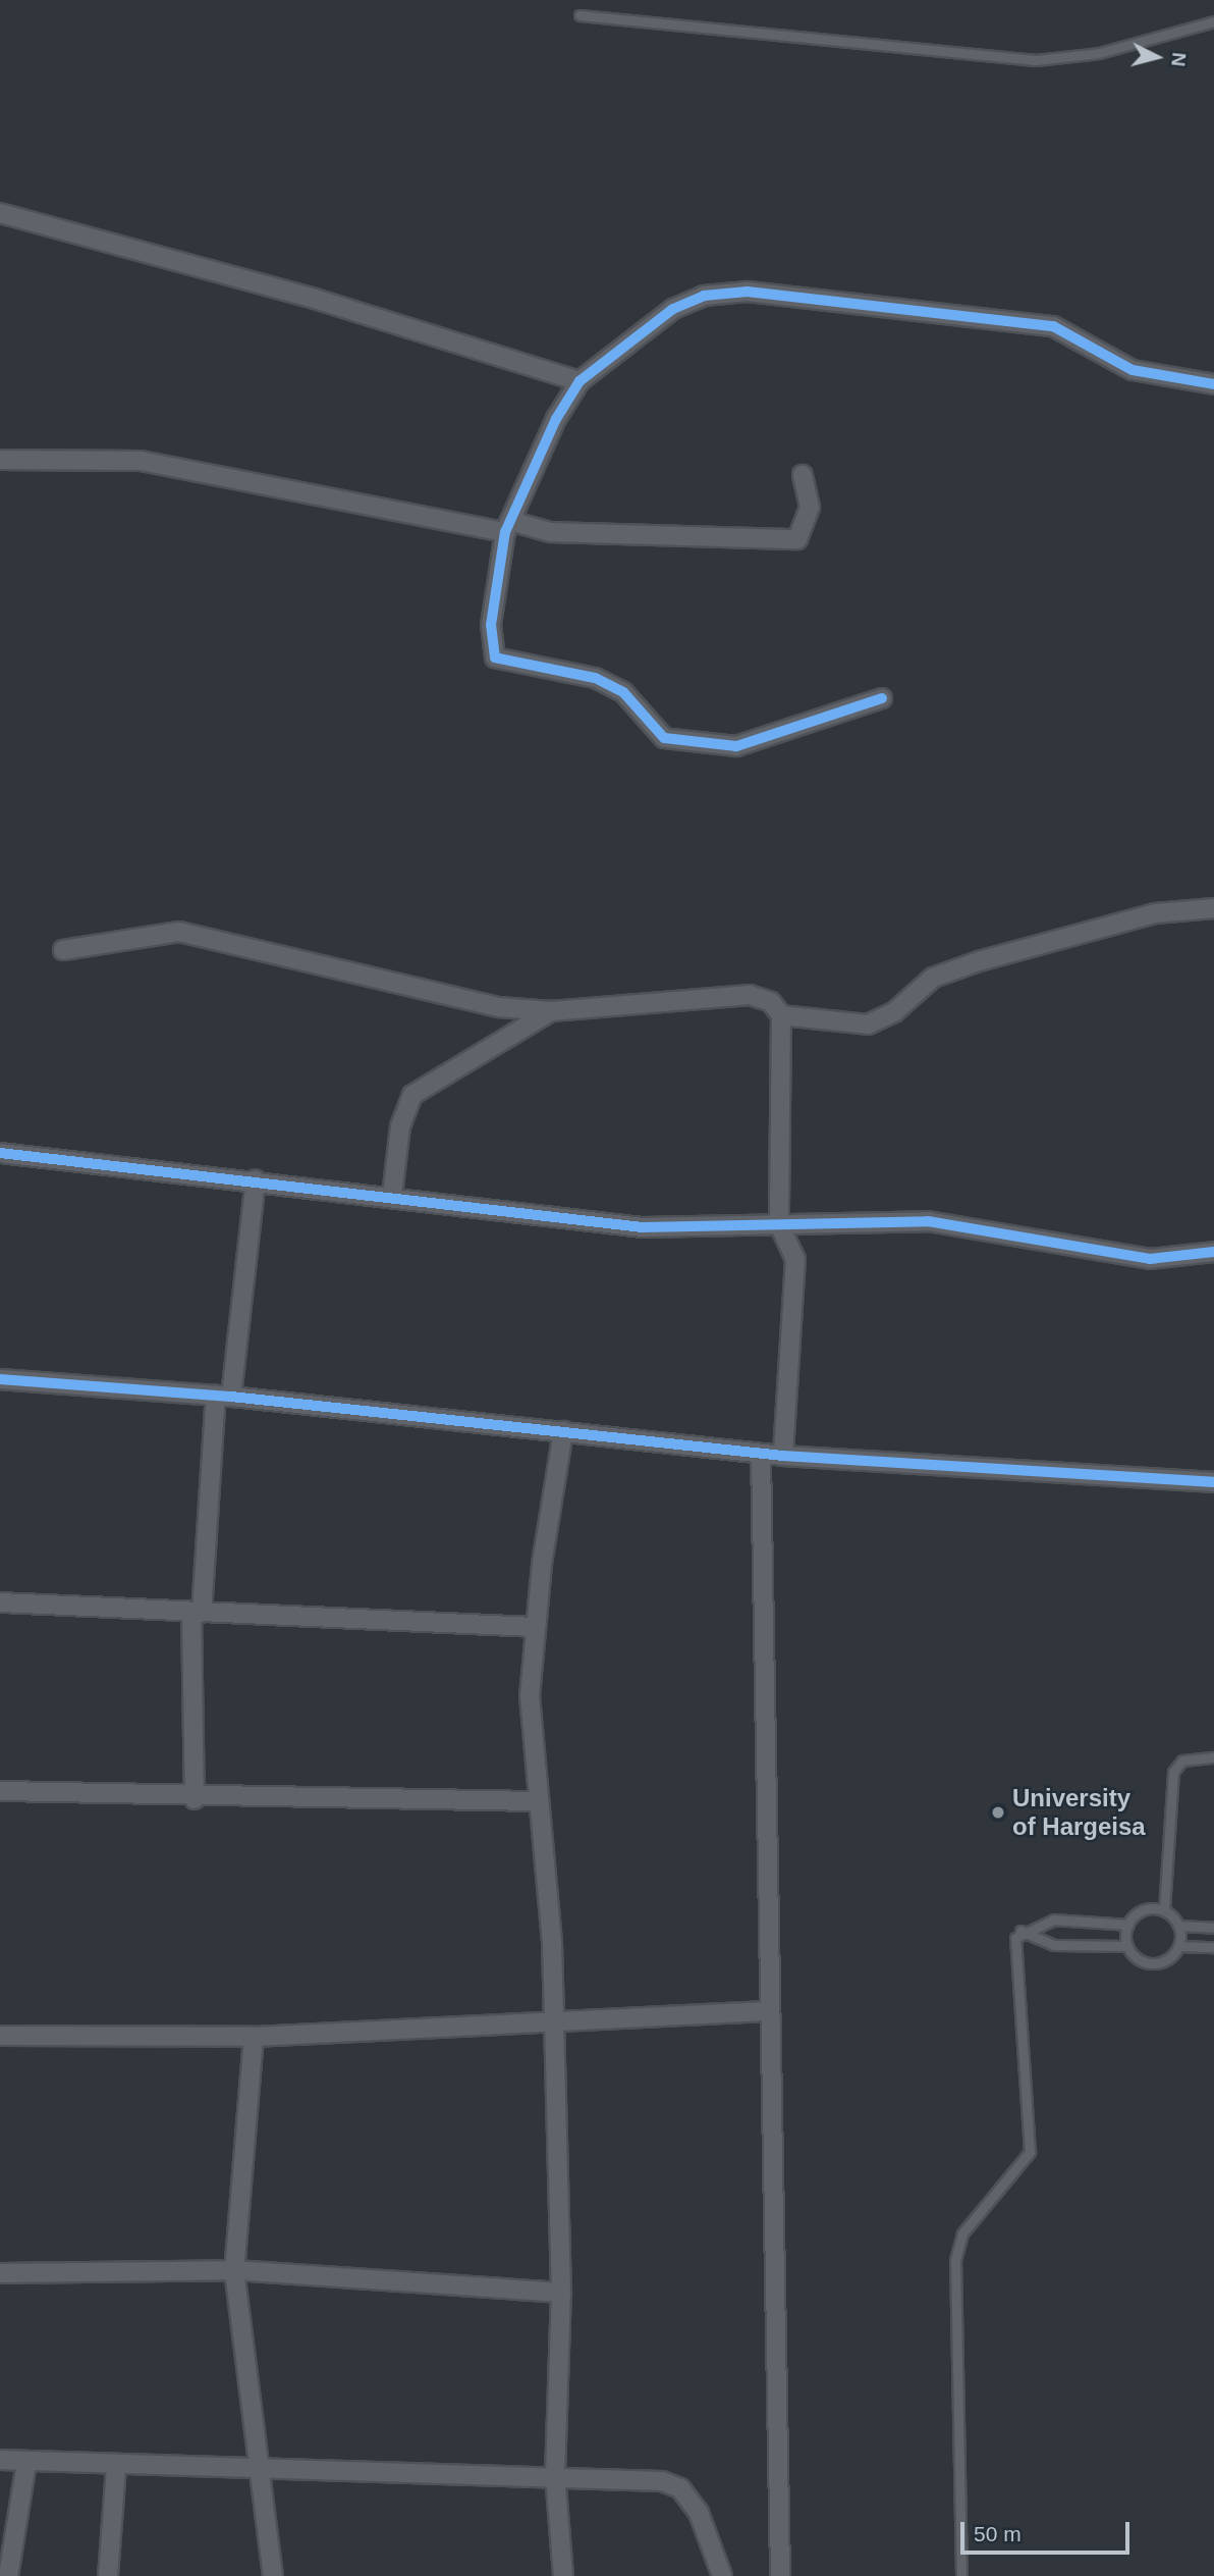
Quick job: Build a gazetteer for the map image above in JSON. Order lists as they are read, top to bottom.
{
  "places": ["University of Hargeisa"],
  "scale_bar": "50 m",
  "north": "right"
}
